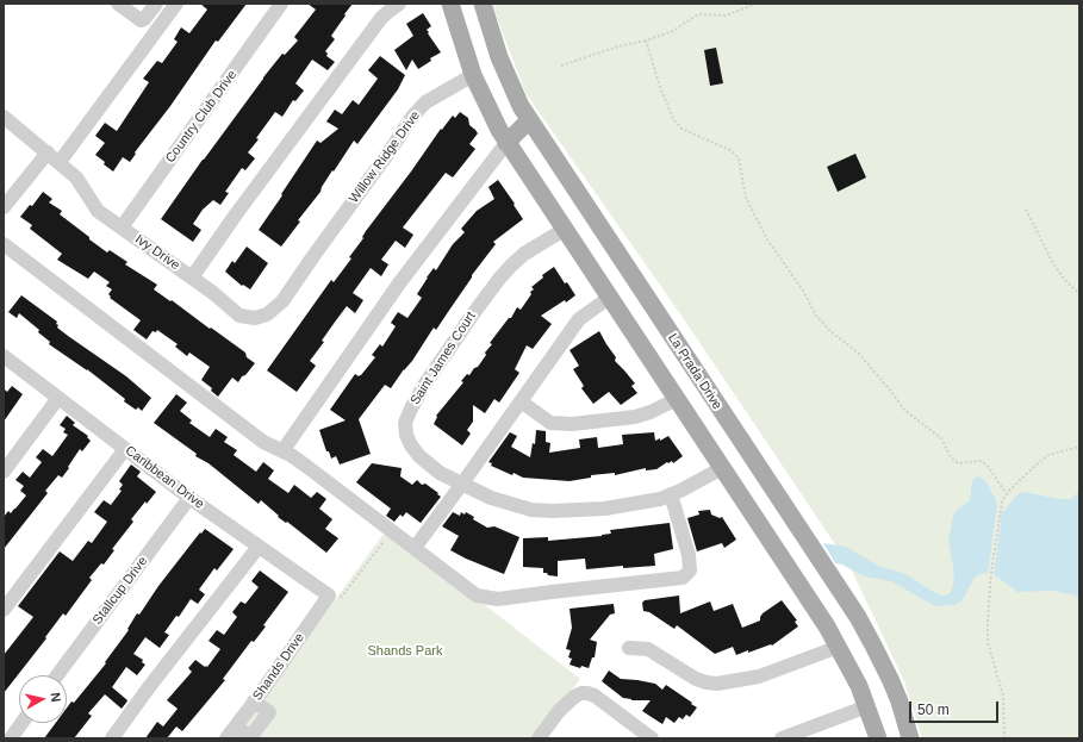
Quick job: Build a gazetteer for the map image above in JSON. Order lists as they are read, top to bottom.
{
  "streets": {
    "main road": ["La Prada Drive"],
    "street": [
      "Country Club Drive",
      "Willow Ridge Drive",
      "Ivy Drive",
      "Saint James Court",
      "Caribbean Drive",
      "Stallcup Drive",
      "Shands Drive"
    ]
  },
  "crossings": [
    ["Country Club Drive", "Ivy Drive"],
    ["Willow Ridge Drive", "Ivy Drive"],
    ["Caribbean Drive", "Stallcup Drive"],
    ["Caribbean Drive", "Shands Drive"]
  ],
  "parks": ["Shands Park"],
  "scale_bar": "50 m",
  "north": "right"
}
